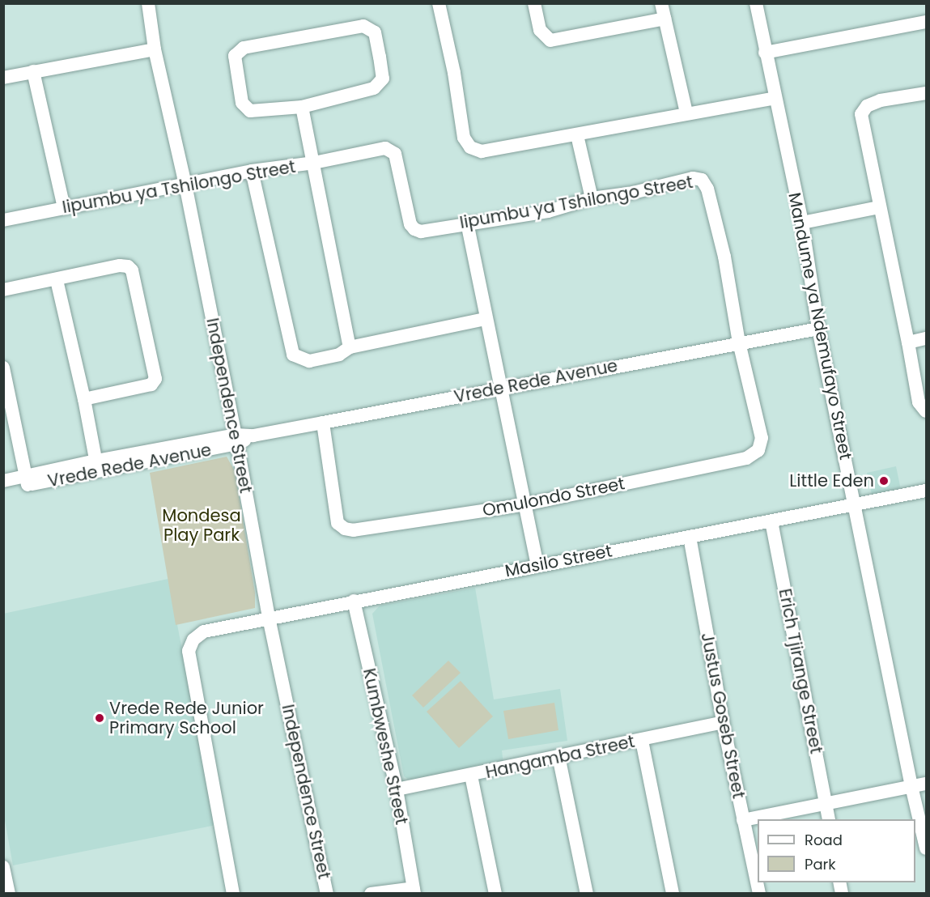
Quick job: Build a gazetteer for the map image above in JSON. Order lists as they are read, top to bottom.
{
  "streets": {
    "street": [
      "Iipumbu ya Tshilongo Street",
      "Mandume ya Ndemufayo Street",
      "Vrede Rede Avenue",
      "Independence Street",
      "Omulondo Street",
      "Masilo Street",
      "Erich Tjirange Street",
      "Justus Goseb Street",
      "Kumbweshe Street",
      "Hangamba Street"
    ]
  },
  "crossings": [
    ["Iipumbu ya Tshilongo Street", "Vrede Rede Avenue"],
    ["Iipumbu ya Tshilongo Street", "Independence Street"],
    ["Iipumbu ya Tshilongo Street", "Omulondo Street"],
    ["Mandume ya Ndemufayo Street", "Vrede Rede Avenue"],
    ["Mandume ya Ndemufayo Street", "Masilo Street"],
    ["Vrede Rede Avenue", "Independence Street"],
    ["Vrede Rede Avenue", "Omulondo Street"],
    ["Independence Street", "Masilo Street"],
    ["Masilo Street", "Erich Tjirange Street"],
    ["Masilo Street", "Justus Goseb Street"],
    ["Masilo Street", "Kumbweshe Street"],
    ["Justus Goseb Street", "Hangamba Street"],
    ["Kumbweshe Street", "Hangamba Street"]
  ],
  "parks": ["Mondesa Play Park"],
  "places": ["Little Eden", "Vrede Rede Junior Primary School"],
  "legend": ["Road", "Park"]
}
